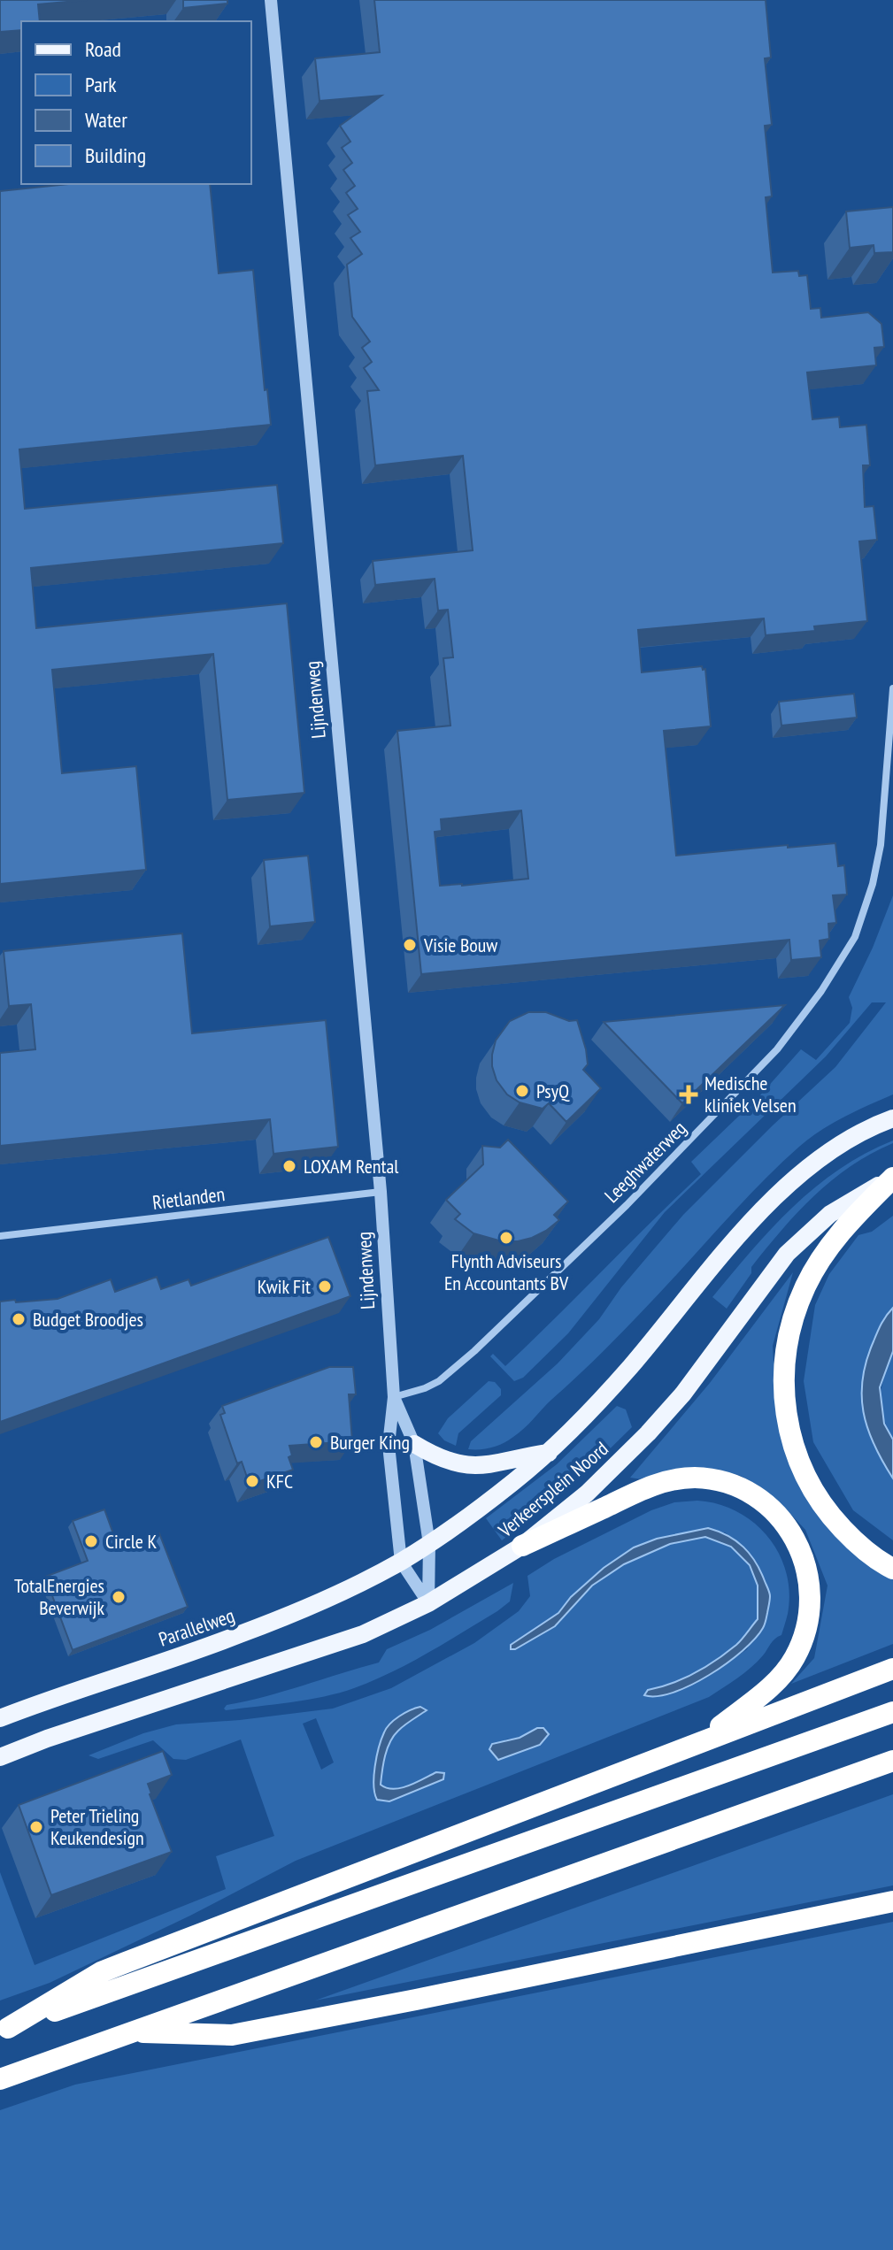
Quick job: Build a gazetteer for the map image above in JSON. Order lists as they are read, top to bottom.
{
  "streets": {
    "main road": ["Verkeersplein Noord", "Parallelweg"],
    "street": ["Lijndenweg", "Leeghwaterweg", "Rietlanden"]
  },
  "crossings": [
    ["Lijndenweg", "Leeghwaterweg"],
    ["Lijndenweg", "Rietlanden"],
    ["Lijndenweg", "Verkeersplein Noord"],
    ["Lijndenweg", "Parallelweg"],
    ["Verkeersplein Noord", "Parallelweg"]
  ],
  "places": {
    "other": [
      "Visie Bouw",
      "PsyQ",
      "LOXAM Rental",
      "Flynth Adviseurs En Accountants BV",
      "Kwik Fit",
      "Budget Broodjes",
      "Burger King",
      "KFC",
      "Circle K",
      "TotalEnergies Beverwijk",
      "Peter Trieling Keukendesign"
    ],
    "health": ["Medische kliniek Velsen"]
  },
  "legend": [
    "Road",
    "Park",
    "Water",
    "Building"
  ]
}
